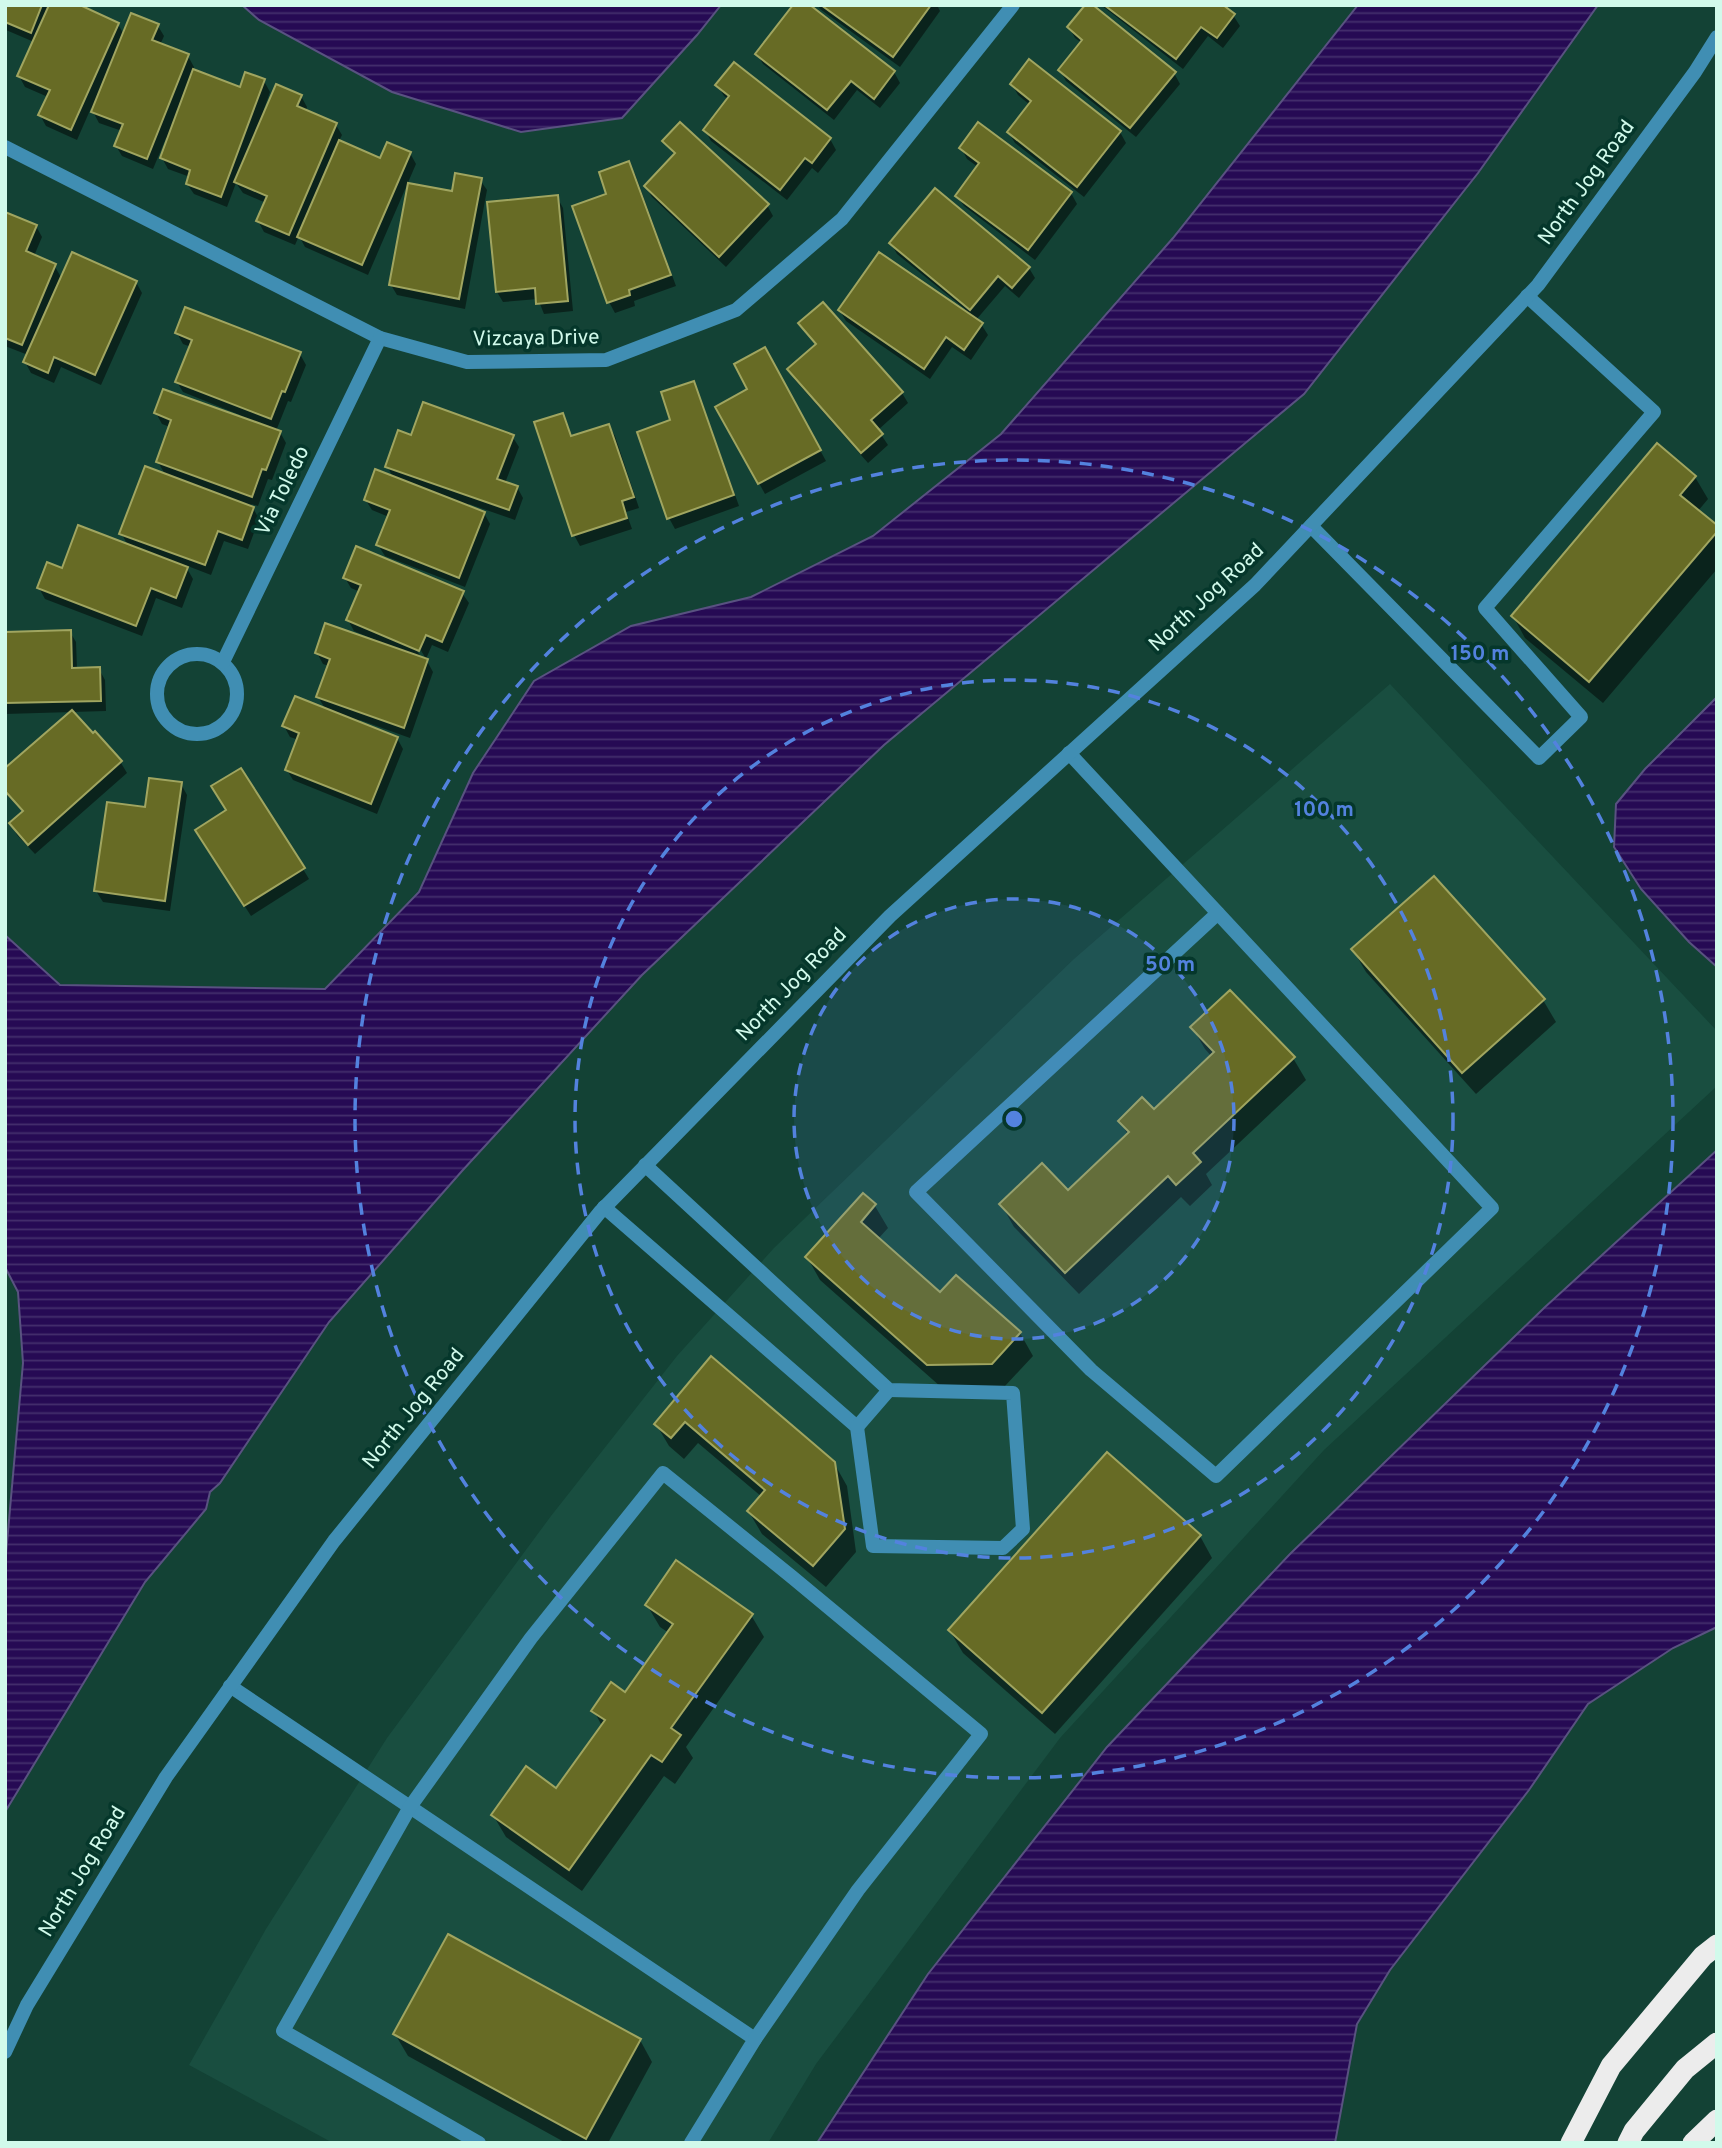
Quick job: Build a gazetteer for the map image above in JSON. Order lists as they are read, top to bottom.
{
  "streets": {
    "street": ["North Jog Road", "Vizcaya Drive", "Via Toledo"]
  },
  "crossings": [
    ["Vizcaya Drive", "Via Toledo"]
  ],
  "rings": ["150 m", "100 m", "50 m"]
}
